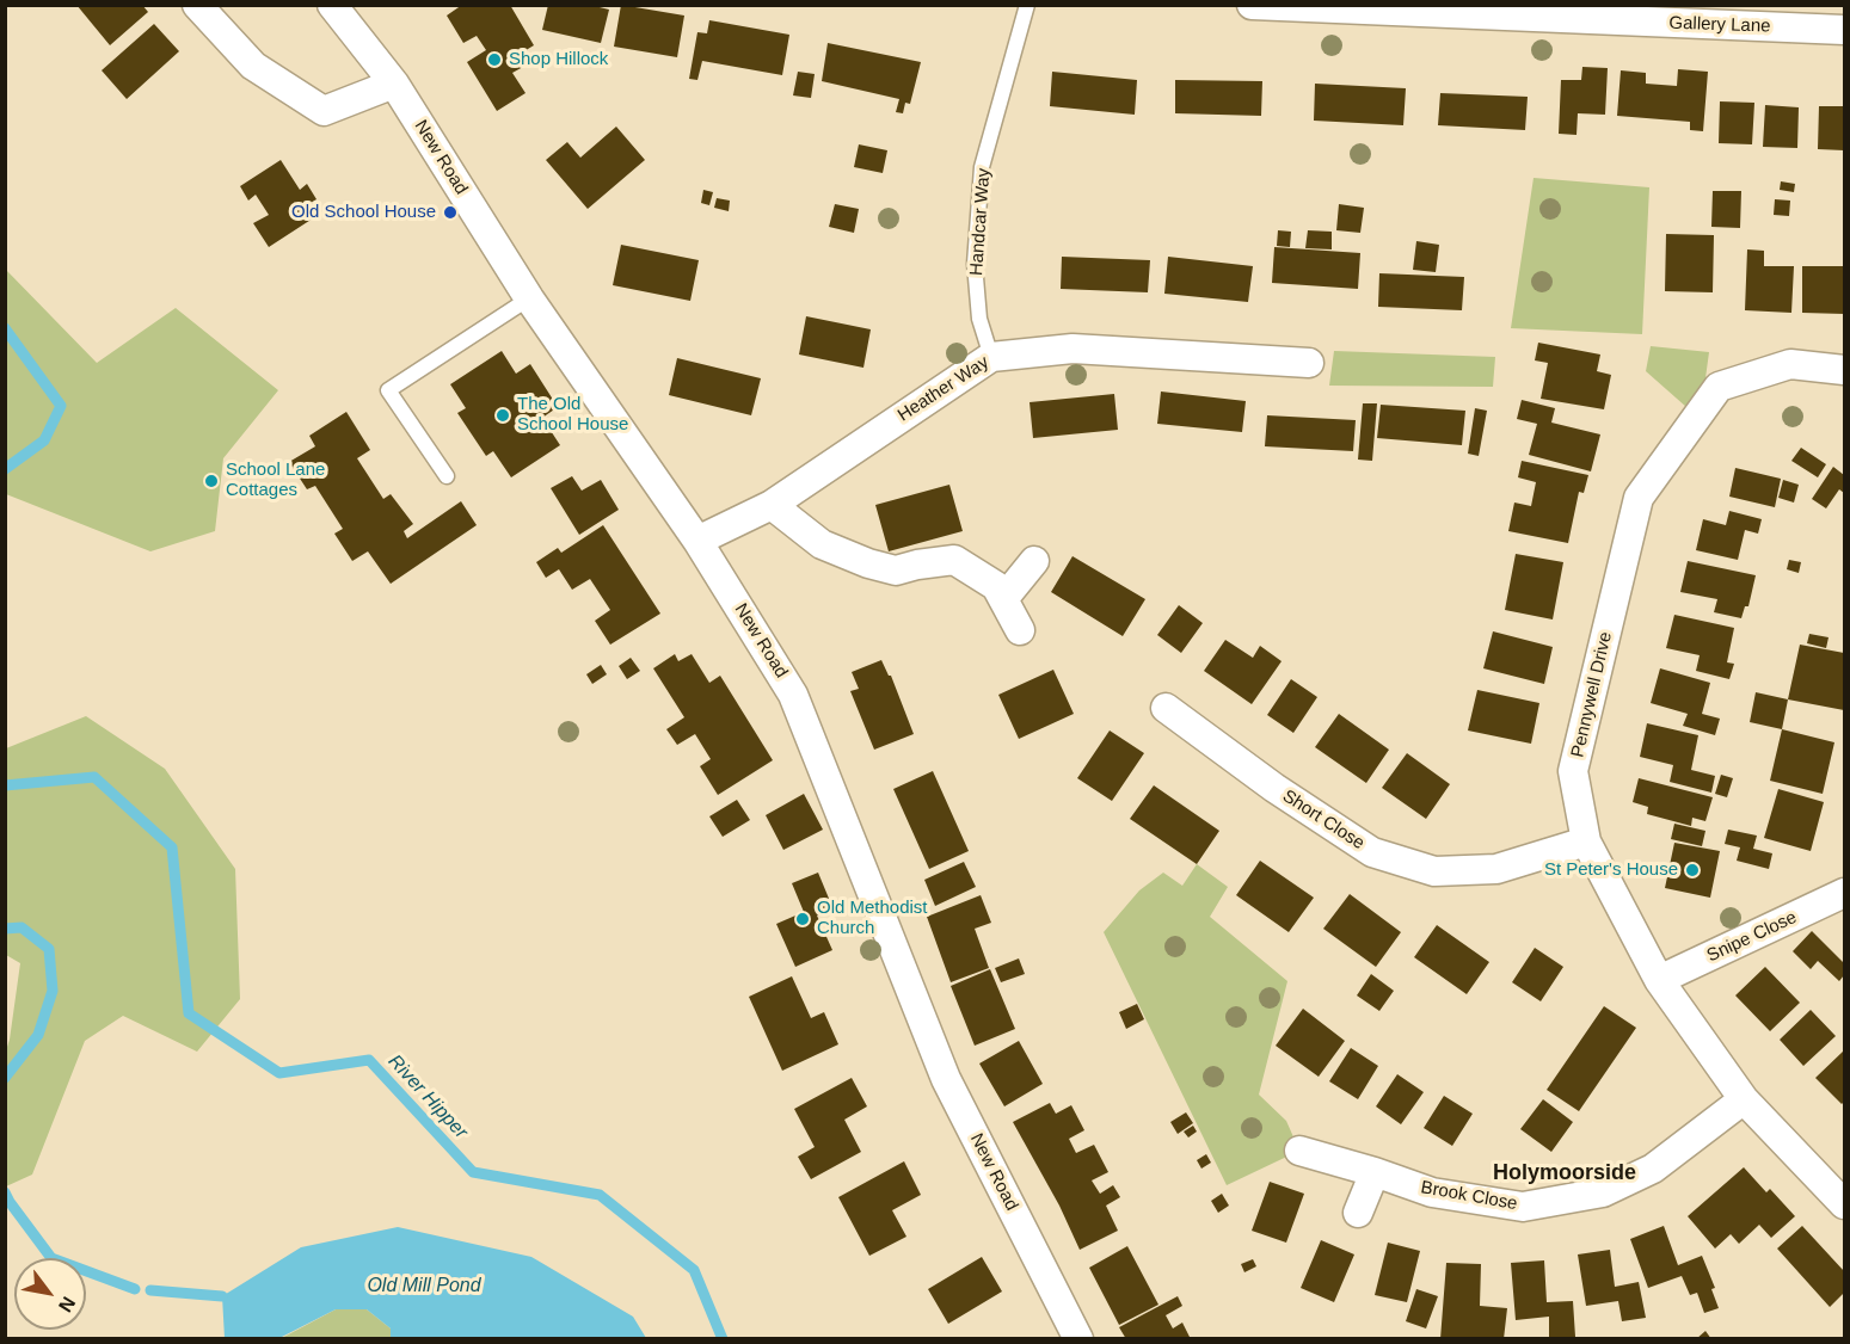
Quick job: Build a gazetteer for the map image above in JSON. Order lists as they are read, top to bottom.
{
  "streets": {
    "street": [
      "Gallery Lane",
      "New Road",
      "Heather Way",
      "Pennywell Drive",
      "Short Close",
      "Snipe Close",
      "Brook Close"
    ],
    "lane": ["Handcar Way"]
  },
  "crossings": [
    ["New Road", "Heather Way"],
    ["Handcar Way", "Heather Way"],
    ["Pennywell Drive", "Short Close"],
    ["Pennywell Drive", "Snipe Close"],
    ["Pennywell Drive", "Brook Close"]
  ],
  "districts": ["Holymoorside"],
  "water": ["River Hipper", "Old Mill Pond"],
  "places": [
    "Shop Hillock",
    "Old School House",
    "The Old School House",
    "School Lane Cottages",
    "St Peter's House",
    "Old Methodist Church"
  ],
  "north": "bottom right"
}
